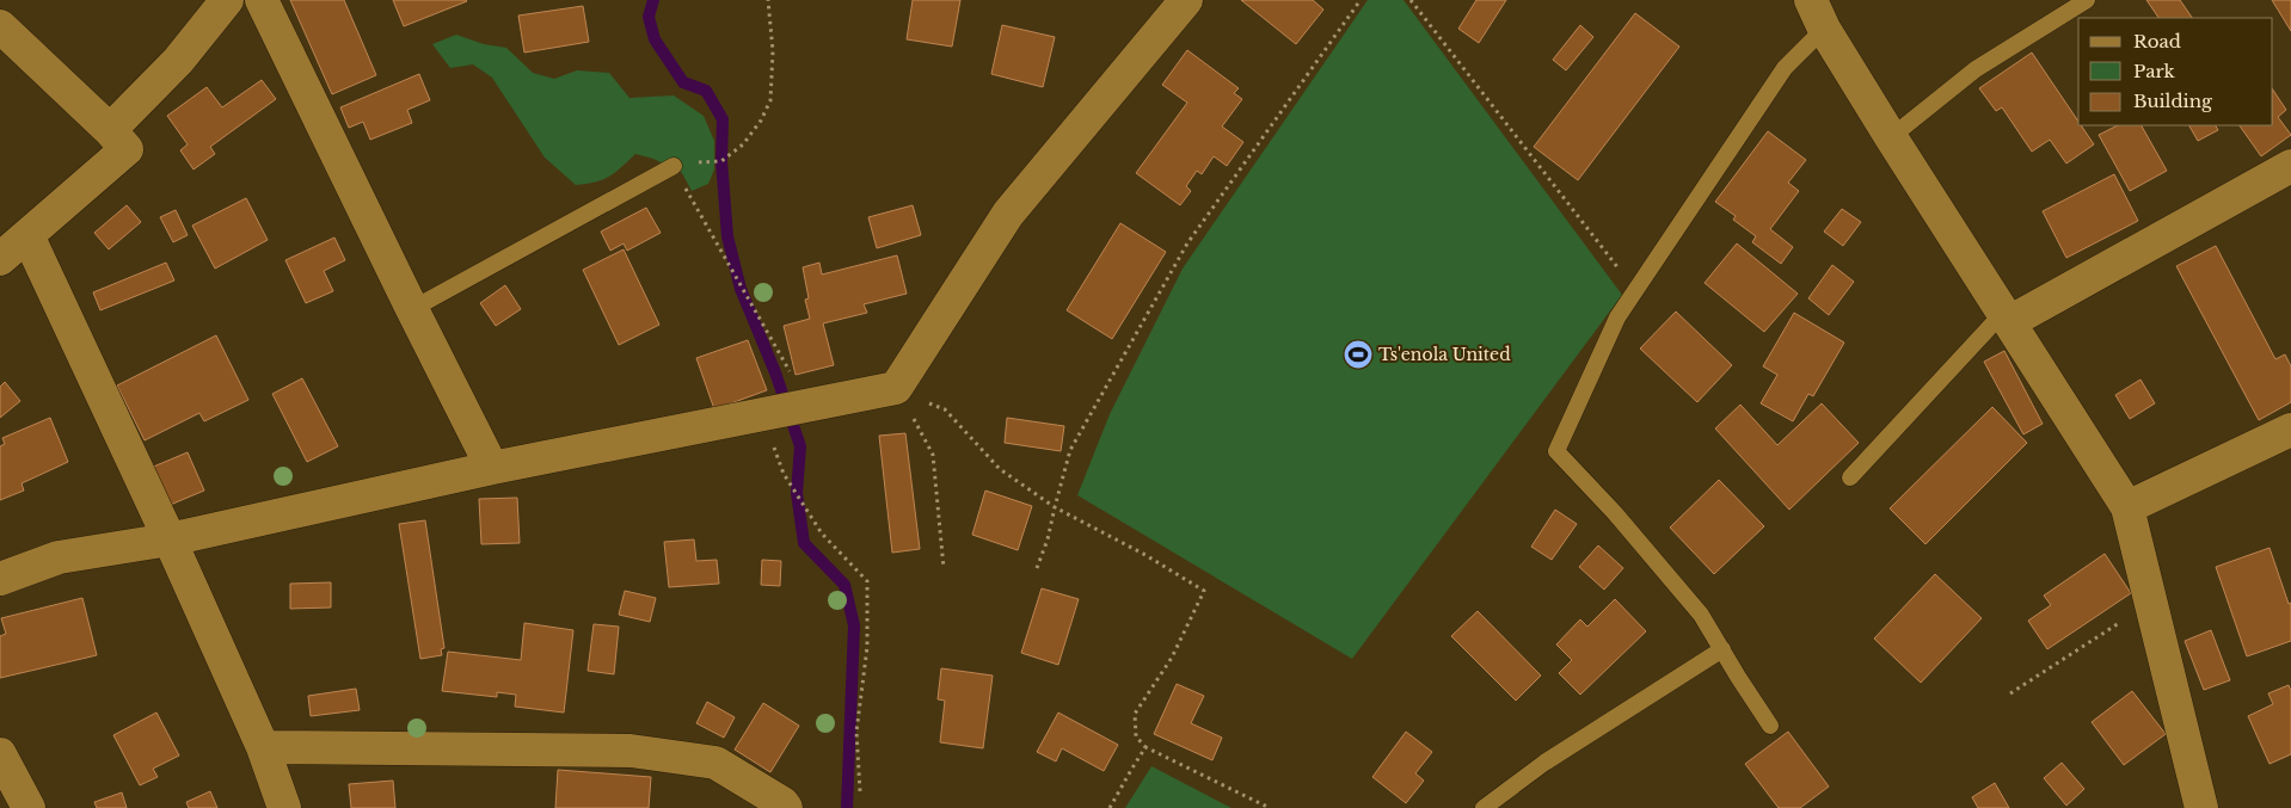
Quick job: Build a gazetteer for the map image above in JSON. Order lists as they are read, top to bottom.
{
  "places": {
    "sports": ["Ts'enola United"]
  },
  "legend": ["Road", "Park", "Building"]
}
